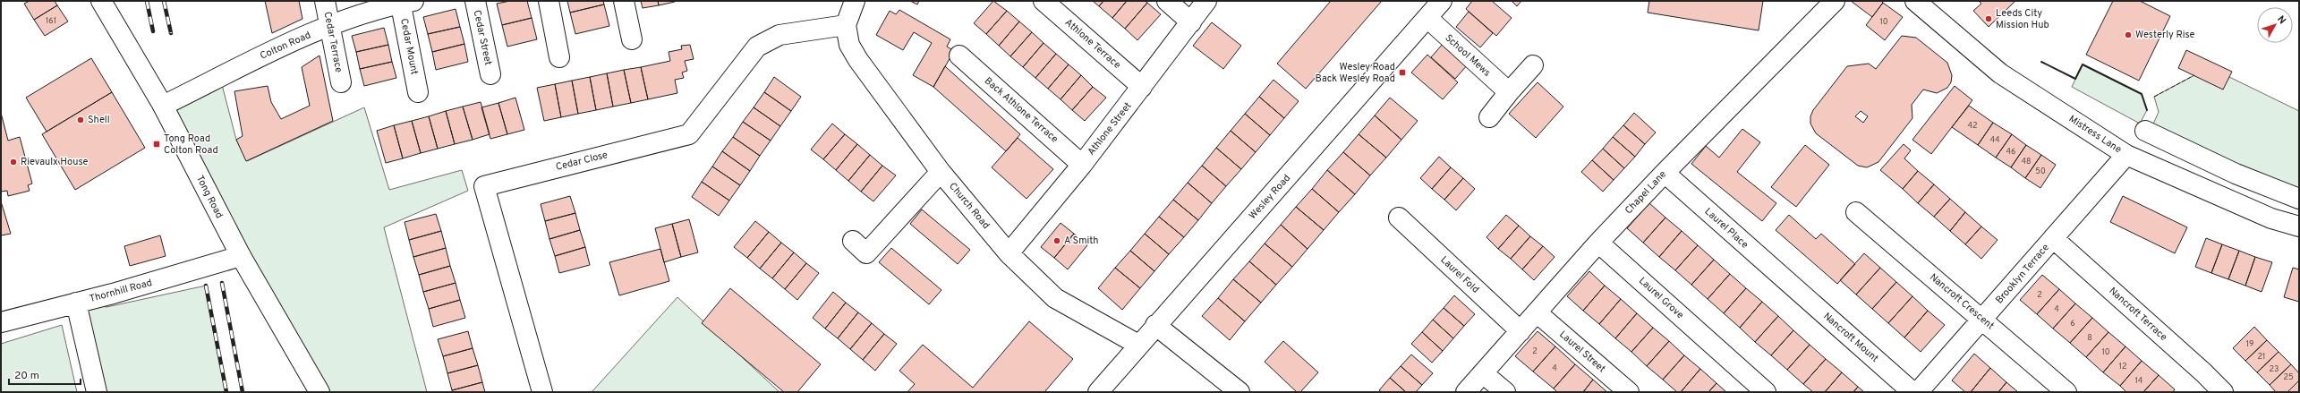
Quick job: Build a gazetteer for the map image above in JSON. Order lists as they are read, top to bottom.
{
  "streets": {
    "street": [
      "Cedar Street",
      "Cedar Terrace",
      "Athlone Terrace",
      "Colton Road",
      "Cedar Mount",
      "School Mews",
      "Back Athlone Terrace",
      "Athlone Street",
      "Mistress Lane",
      "Cedar Close",
      "Chapel Lane",
      "Tong Road",
      "Wesley Road",
      "Church Road",
      "Laurel Place",
      "Brooklyn Terrace",
      "Laurel Fold",
      "Thornhill Road",
      "Laurel Grove",
      "Nancroft Crescent",
      "Nancroft Terrace",
      "Nancroft Mount",
      "Laurel Street"
    ]
  },
  "crossings": [
    ["Cedar Terrace", "Colton Road"],
    ["Athlone Terrace", "Athlone Street"],
    ["Colton Road", "Cedar Mount"],
    ["Colton Road", "Tong Road"],
    ["School Mews", "Wesley Road"],
    ["Back Athlone Terrace", "Athlone Street"],
    ["Athlone Street", "Church Road"],
    ["Mistress Lane", "Brooklyn Terrace"],
    ["Cedar Close", "Church Road"],
    ["Chapel Lane", "Laurel Place"],
    ["Chapel Lane", "Laurel Fold"],
    ["Chapel Lane", "Laurel Grove"],
    ["Chapel Lane", "Laurel Street"],
    ["Tong Road", "Thornhill Road"],
    ["Wesley Road", "Church Road"],
    ["Laurel Place", "Nancroft Mount"],
    ["Brooklyn Terrace", "Nancroft Crescent"],
    ["Brooklyn Terrace", "Nancroft Terrace"]
  ],
  "places": {
    "other": [
      "Leeds City Mission Hub",
      "Westerly Rise",
      "Shell",
      "Rievaulx House",
      "A Smith"
    ],
    "transit": ["Wesley Road Back Wesley Road", "Tong Road Colton Road"]
  },
  "house_numbers": [
    "161",
    "10",
    "42",
    "44",
    "46",
    "48",
    "50",
    "2",
    "4",
    "6",
    "8",
    "19",
    "2",
    "10",
    "21",
    "12",
    "4",
    "23",
    "25",
    "14"
  ],
  "scale_bar": "20 m",
  "north": "top right"
}
